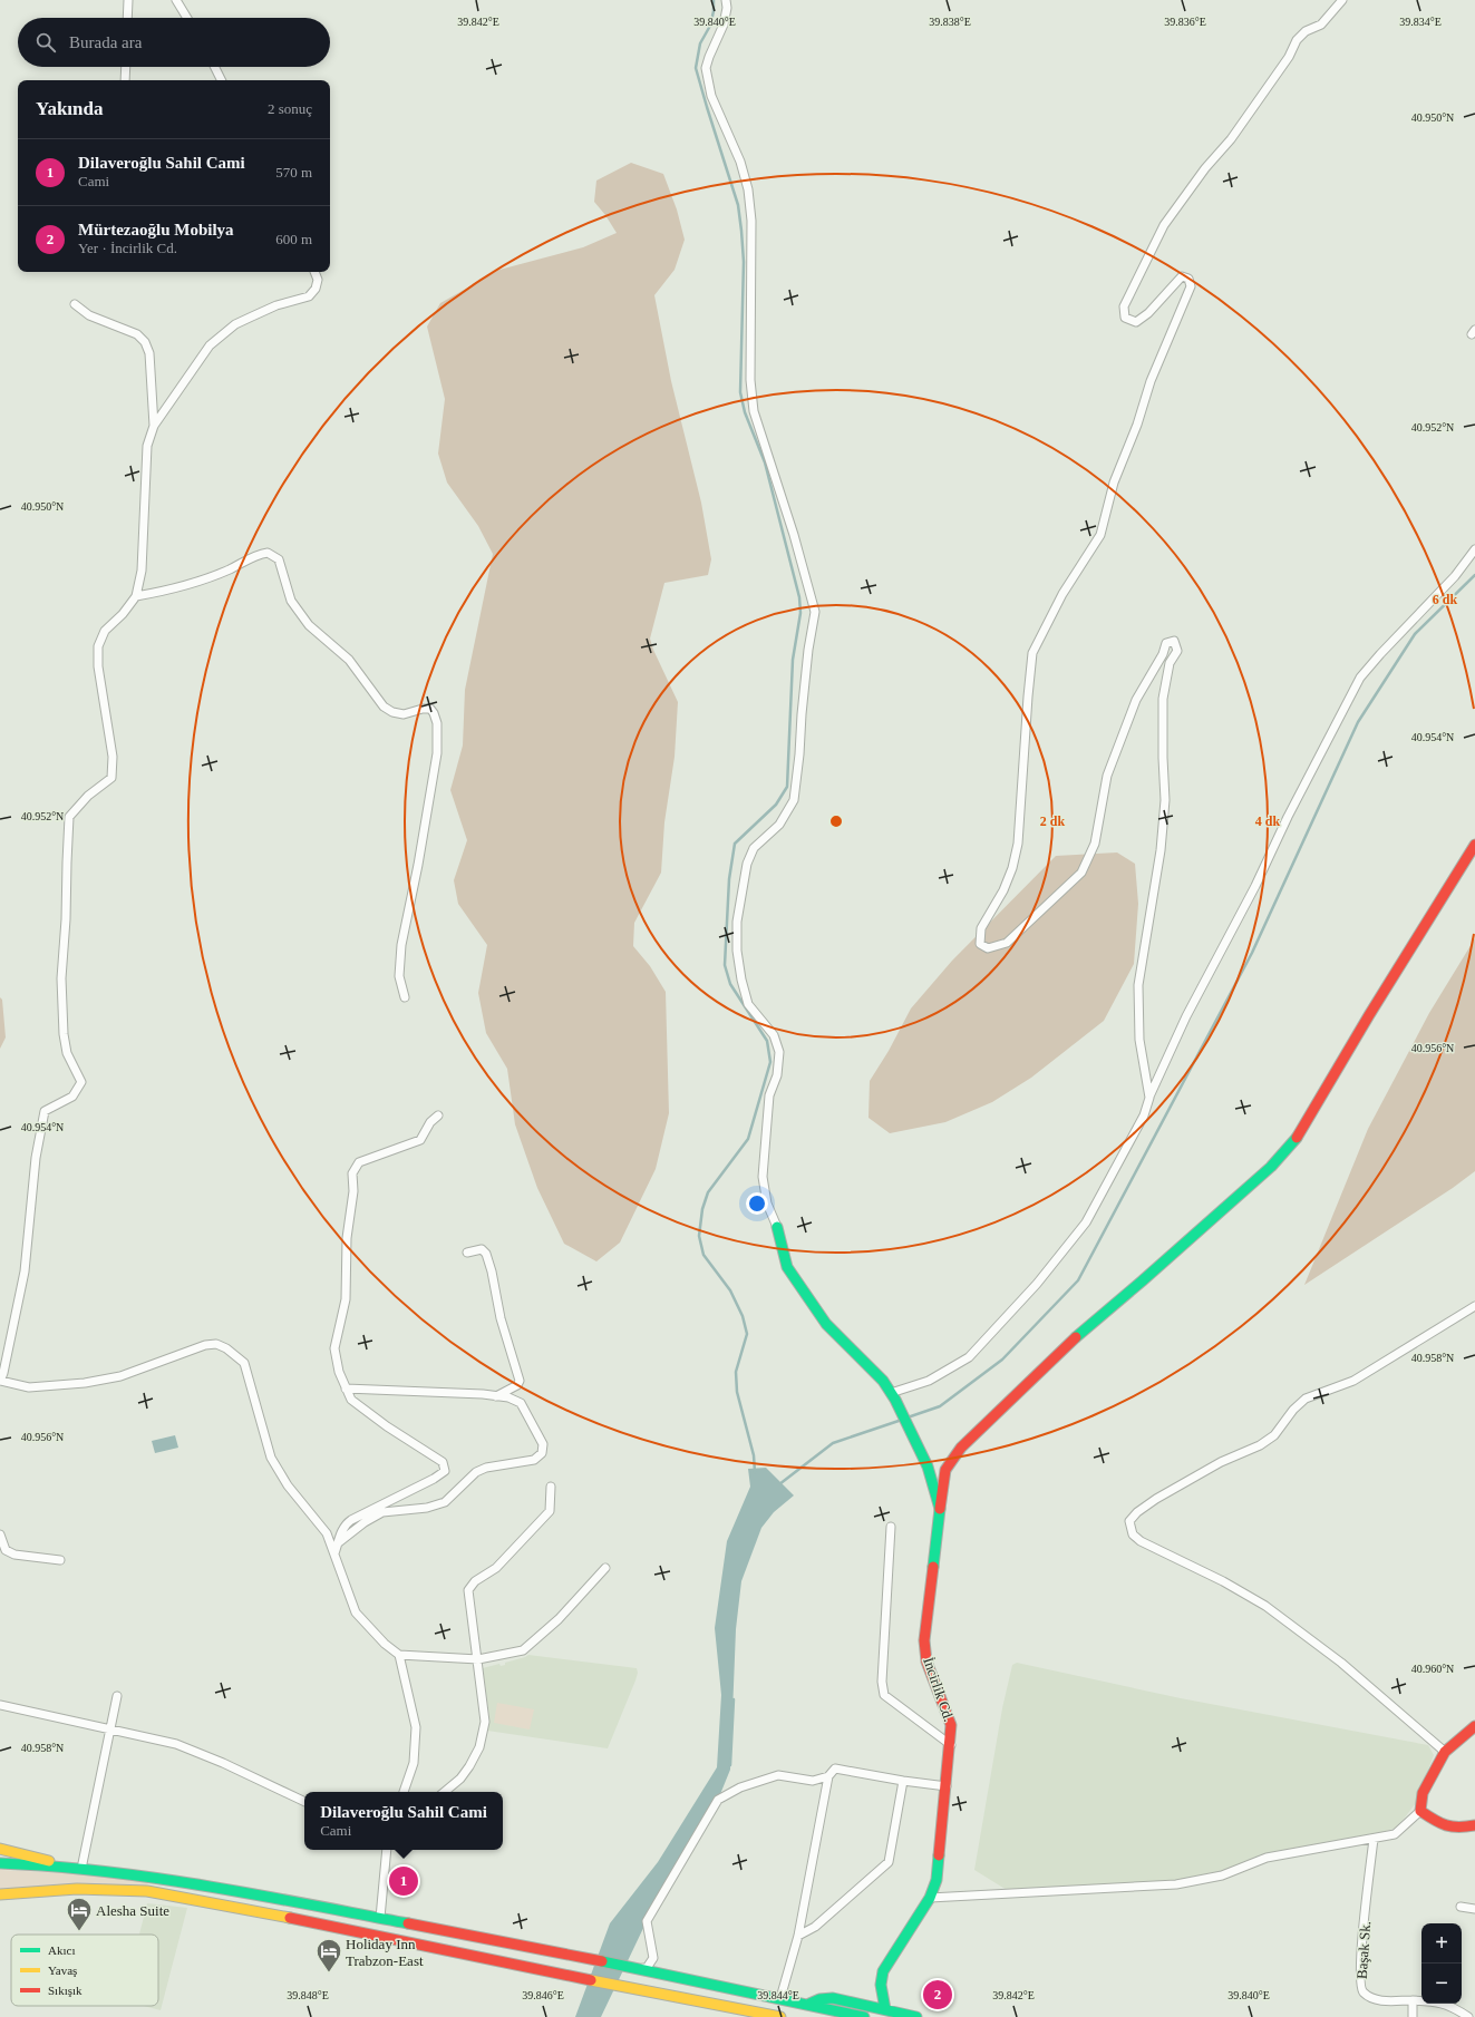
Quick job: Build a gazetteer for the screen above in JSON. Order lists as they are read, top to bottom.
{
  "streets": {
    "main road": ["İncirlik Cd."],
    "street": ["Başak Sk."]
  },
  "places": {
    "hotel": ["Alesha Suite", "Holiday Inn Trabzon-East"]
  },
  "legend": ["Akıcı", "Yavaş", "Sıkışık"],
  "page": {
    "search": "Burada ara",
    "heading": ["Yakında", "2 sonuç"],
    "list": [
      {
        "mark": "1",
        "name": "Dilaveroğlu Sahil Cami",
        "note": "Cami",
        "value": "570 m"
      },
      {
        "mark": "2",
        "name": "Mürtezaoğlu Mobilya",
        "note": "Yer · İncirlik Cd.",
        "value": "600 m"
      }
    ],
    "popup": ["Dilaveroğlu Sahil Cami", "Cami"],
    "pins": ["1", "2"],
    "map_buttons": ["+", "−"]
  },
  "coordinates": [
    "39.842°E",
    "39.840°E",
    "39.838°E",
    "39.836°E",
    "39.834°E",
    "40.950°N",
    "40.952°N",
    "40.954°N",
    "40.956°N",
    "40.958°N",
    "40.960°N",
    "39.848°E",
    "39.846°E",
    "39.844°E"
  ],
  "rings": ["6 dk", "2 dk", "4 dk"]
}
